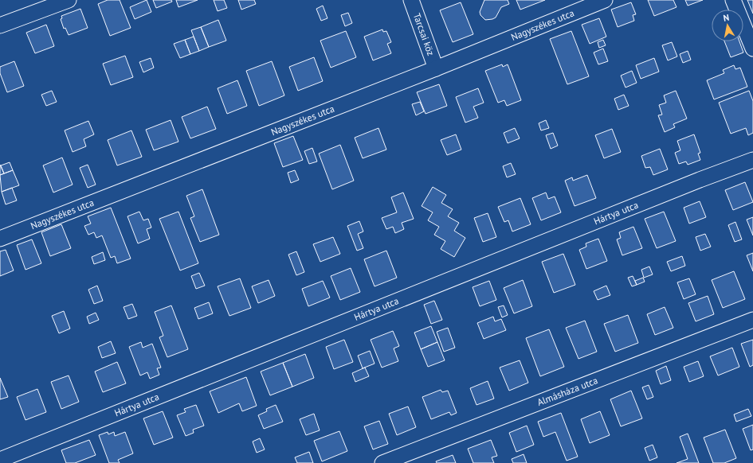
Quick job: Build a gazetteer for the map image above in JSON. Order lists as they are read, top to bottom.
{
  "streets": {
    "street": [
      "Nagyszékes utca",
      "Tarcsai köz",
      "Hártya utca",
      "Almásháza utca"
    ]
  },
  "crossings": [
    ["Nagyszékes utca", "Tarcsai köz"]
  ],
  "north": "top"
}
